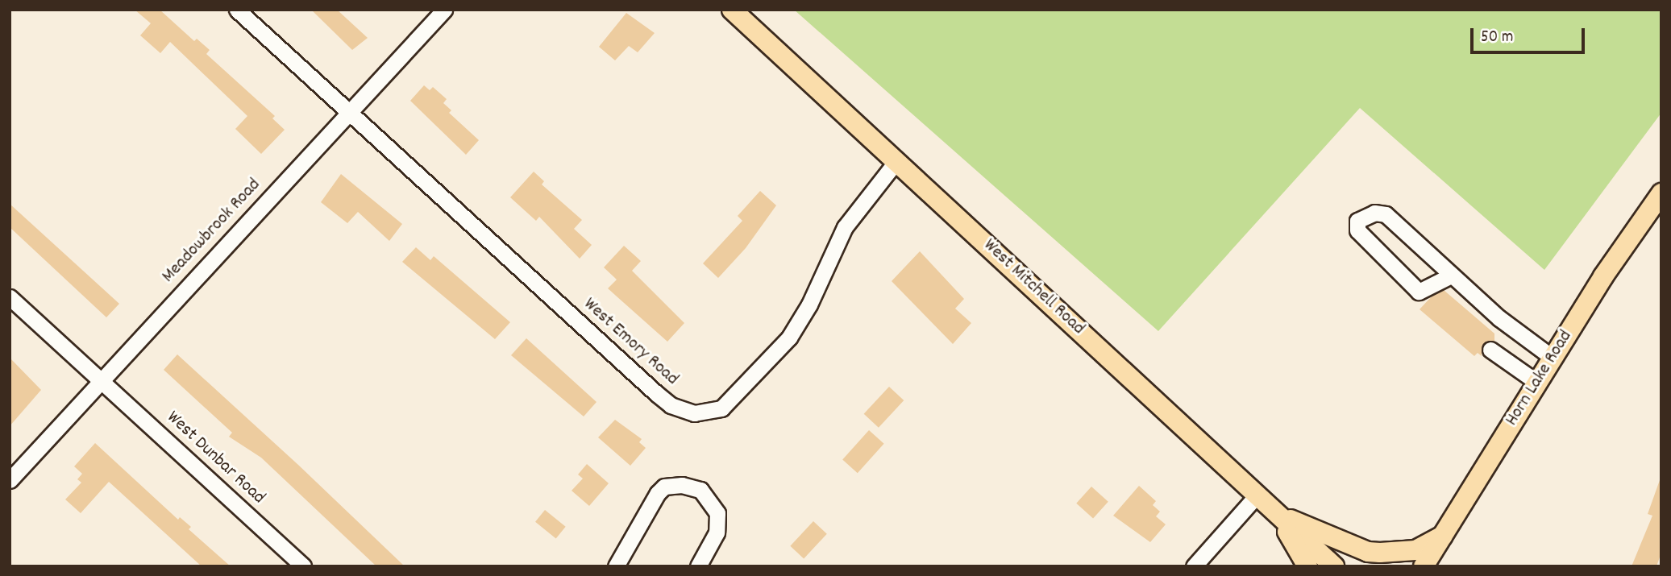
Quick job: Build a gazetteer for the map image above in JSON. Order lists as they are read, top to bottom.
{
  "streets": {
    "main road": ["West Mitchell Road", "Horn Lake Road"],
    "street": ["Meadowbrook Road", "West Emory Road", "West Dunbar Road"]
  },
  "crossings": [
    ["Meadowbrook Road", "West Emory Road"],
    ["Meadowbrook Road", "West Dunbar Road"],
    ["West Mitchell Road", "West Emory Road"]
  ],
  "scale_bar": "50 m"
}
